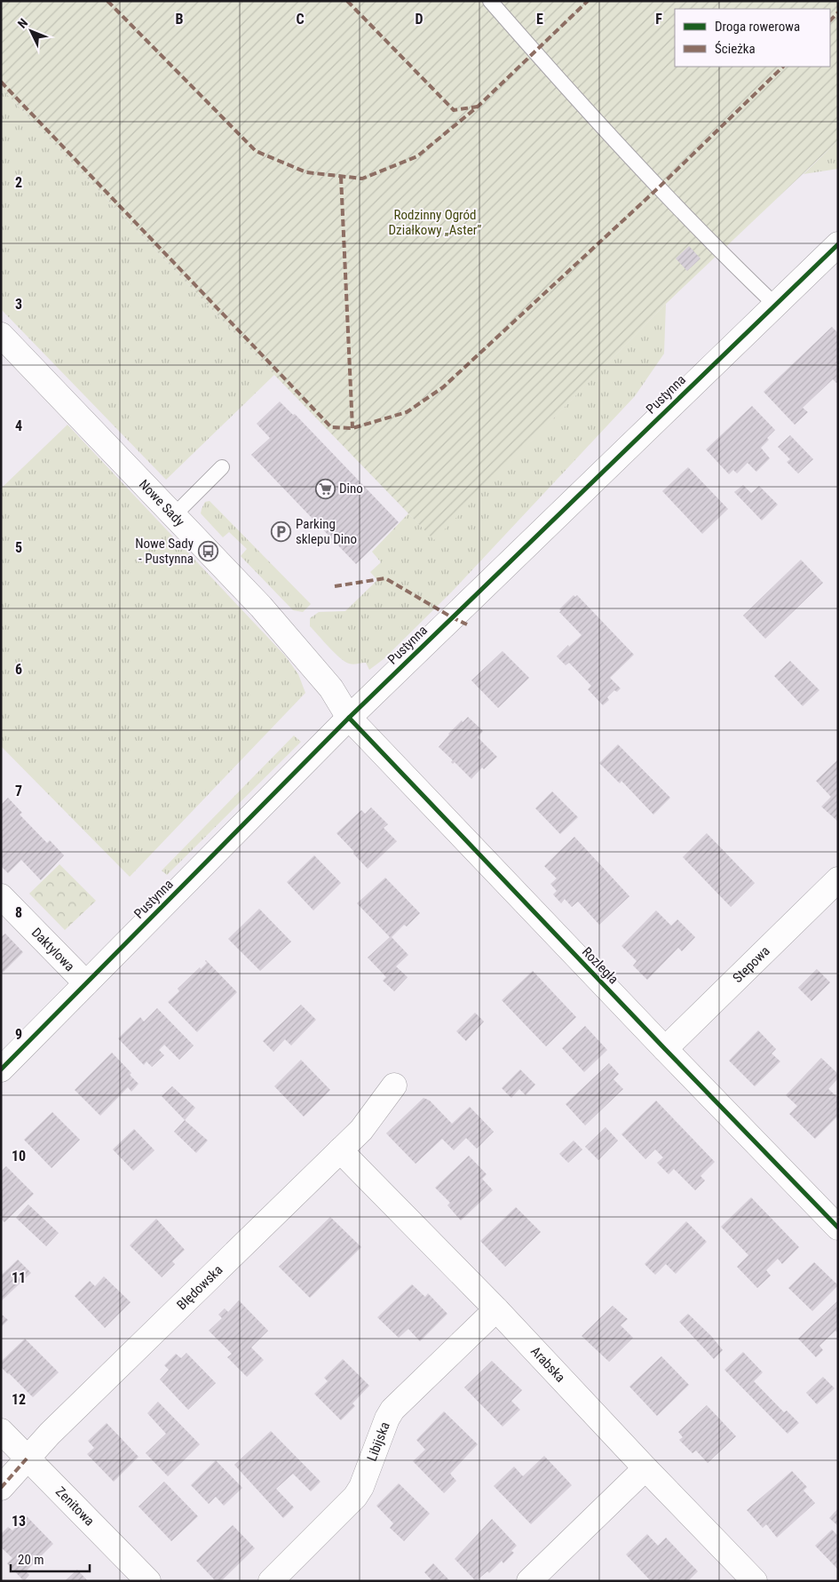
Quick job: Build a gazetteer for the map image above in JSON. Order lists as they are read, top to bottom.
{
  "streets": {
    "street": [
      "Pustynna",
      "Nowe Sady",
      "Daktylowa",
      "Stepowa",
      "Rozległa",
      "Błędowska",
      "Arabska",
      "Libijska",
      "Zenitowa"
    ]
  },
  "crossings": [
    ["Pustynna", "Nowe Sady"],
    ["Pustynna", "Daktylowa"],
    ["Pustynna", "Rozległa"],
    ["Nowe Sady", "Rozległa"],
    ["Stepowa", "Rozległa"],
    ["Błędowska", "Arabska"],
    ["Błędowska", "Zenitowa"],
    ["Arabska", "Libijska"]
  ],
  "parks": ["Rodzinny Ogród Działkowy „Aster”"],
  "places": {
    "supermarket": ["Dino"],
    "parking": ["Parking sklepu Dino"],
    "bus stop": ["Nowe Sady - Pustynna"]
  },
  "legend": ["Droga rowerowa", "Ścieżka"],
  "scale_bar": "20 m",
  "north": "top left",
  "grid": {
    "columns": [
      "B",
      "C",
      "D",
      "E",
      "F"
    ],
    "rows": [
      "2",
      "3",
      "4",
      "5",
      "6",
      "7",
      "8",
      "9",
      "10",
      "11",
      "12",
      "13"
    ]
  }
}
